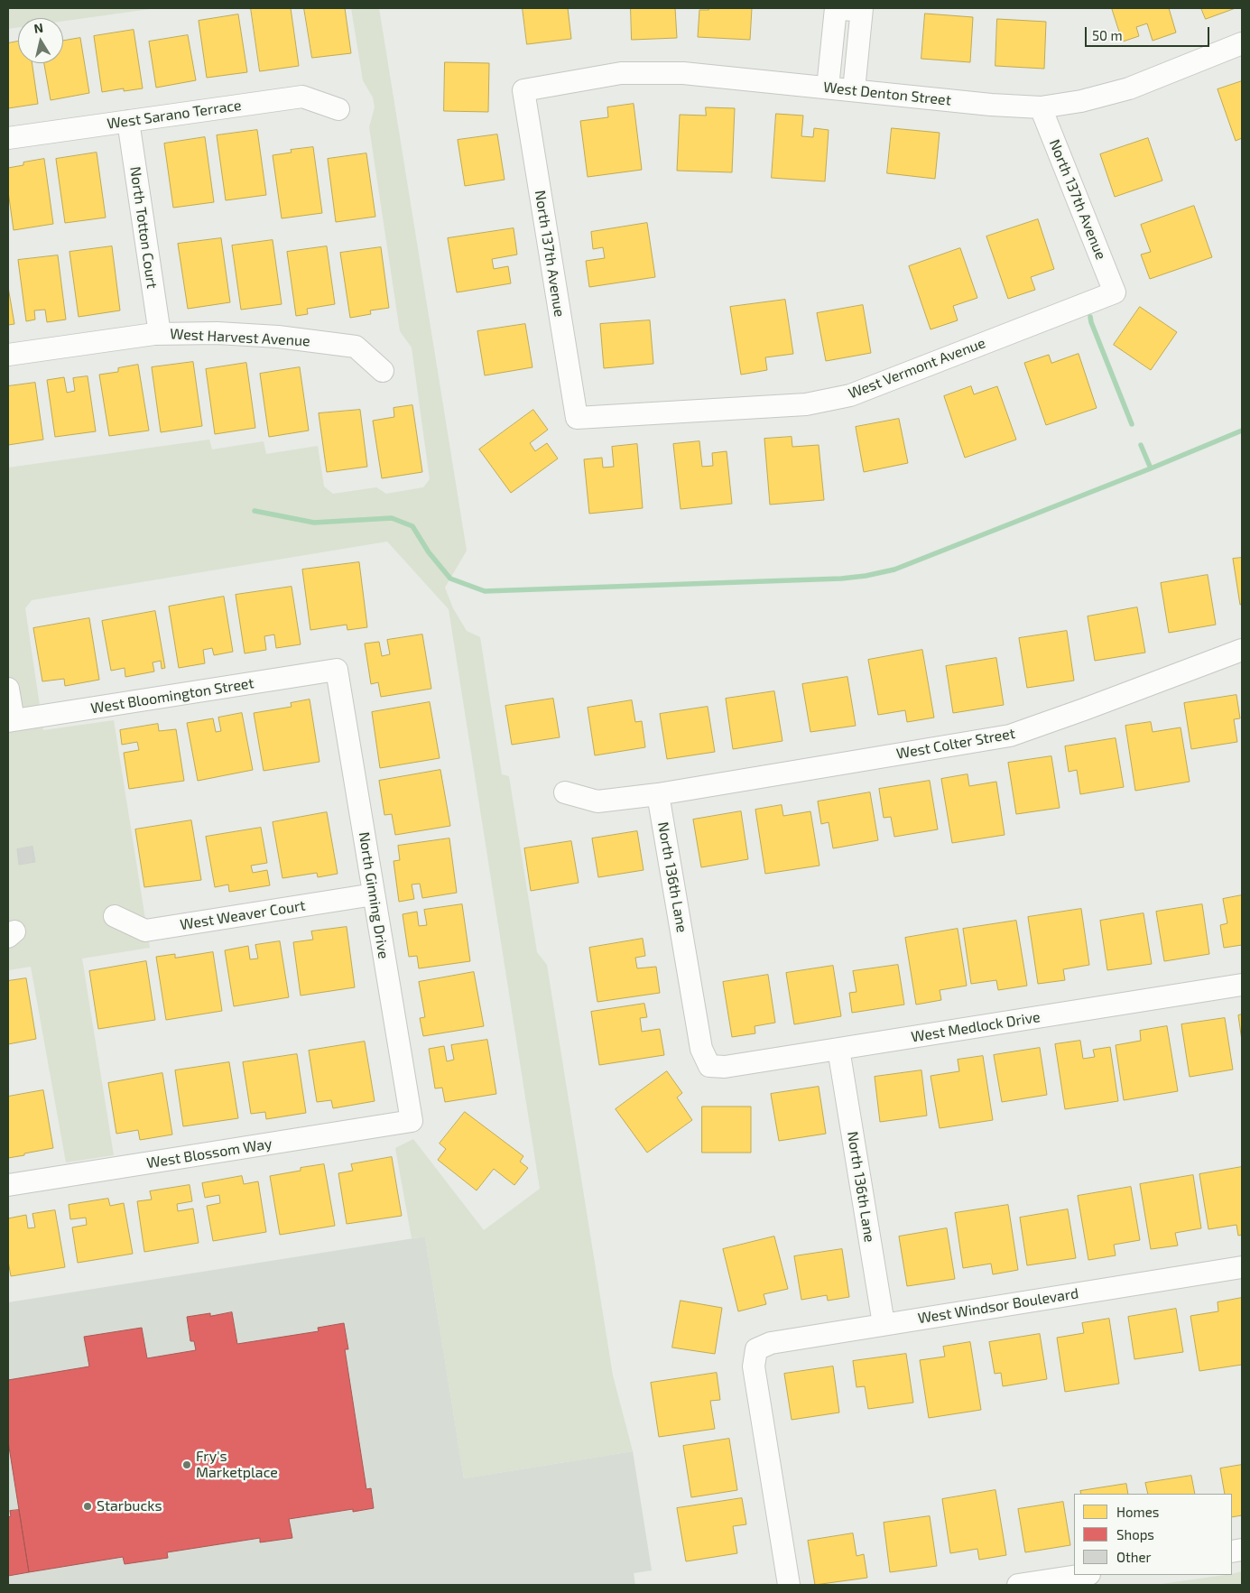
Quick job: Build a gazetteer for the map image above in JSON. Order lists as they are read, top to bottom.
{
  "streets": {
    "street": [
      "West Denton Street",
      "West Sarano Terrace",
      "North 137th Avenue",
      "North Totton Court",
      "West Harvest Avenue",
      "West Vermont Avenue",
      "West Bloomington Street",
      "West Colter Street",
      "North 136th Lane",
      "North Ginning Drive",
      "West Weaver Court",
      "West Medlock Drive",
      "West Blossom Way",
      "West Windsor Boulevard"
    ]
  },
  "crossings": [
    ["West Denton Street", "North 137th Avenue"],
    ["West Sarano Terrace", "North Totton Court"],
    ["North 137th Avenue", "West Vermont Avenue"],
    ["North Totton Court", "West Harvest Avenue"],
    ["West Bloomington Street", "North Ginning Drive"],
    ["West Colter Street", "North 136th Lane"],
    ["North 136th Lane", "West Medlock Drive"],
    ["North 136th Lane", "West Windsor Boulevard"],
    ["North Ginning Drive", "West Weaver Court"],
    ["North Ginning Drive", "West Blossom Way"]
  ],
  "places": ["Fry's Marketplace", "Starbucks"],
  "legend": ["Homes", "Shops", "Other"],
  "scale_bar": "50 m",
  "north": "top"
}
